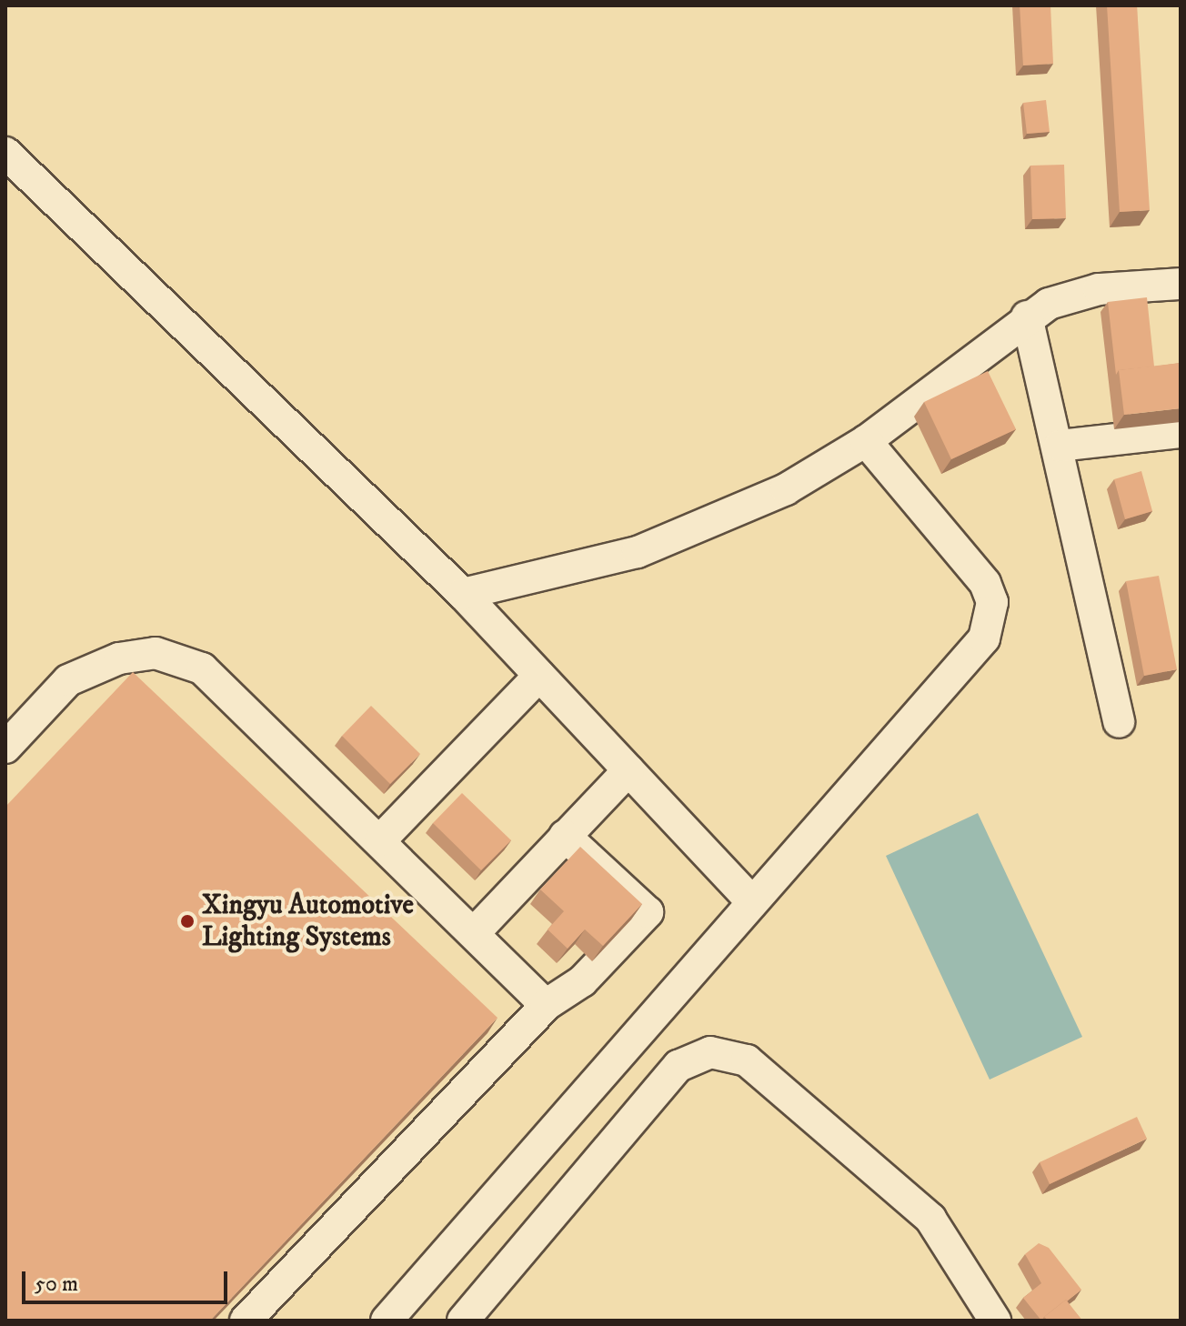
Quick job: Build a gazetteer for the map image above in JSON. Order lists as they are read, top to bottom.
{
  "places": ["Xingyu Automotive Lighting Systems"],
  "scale_bar": "50 m"
}
